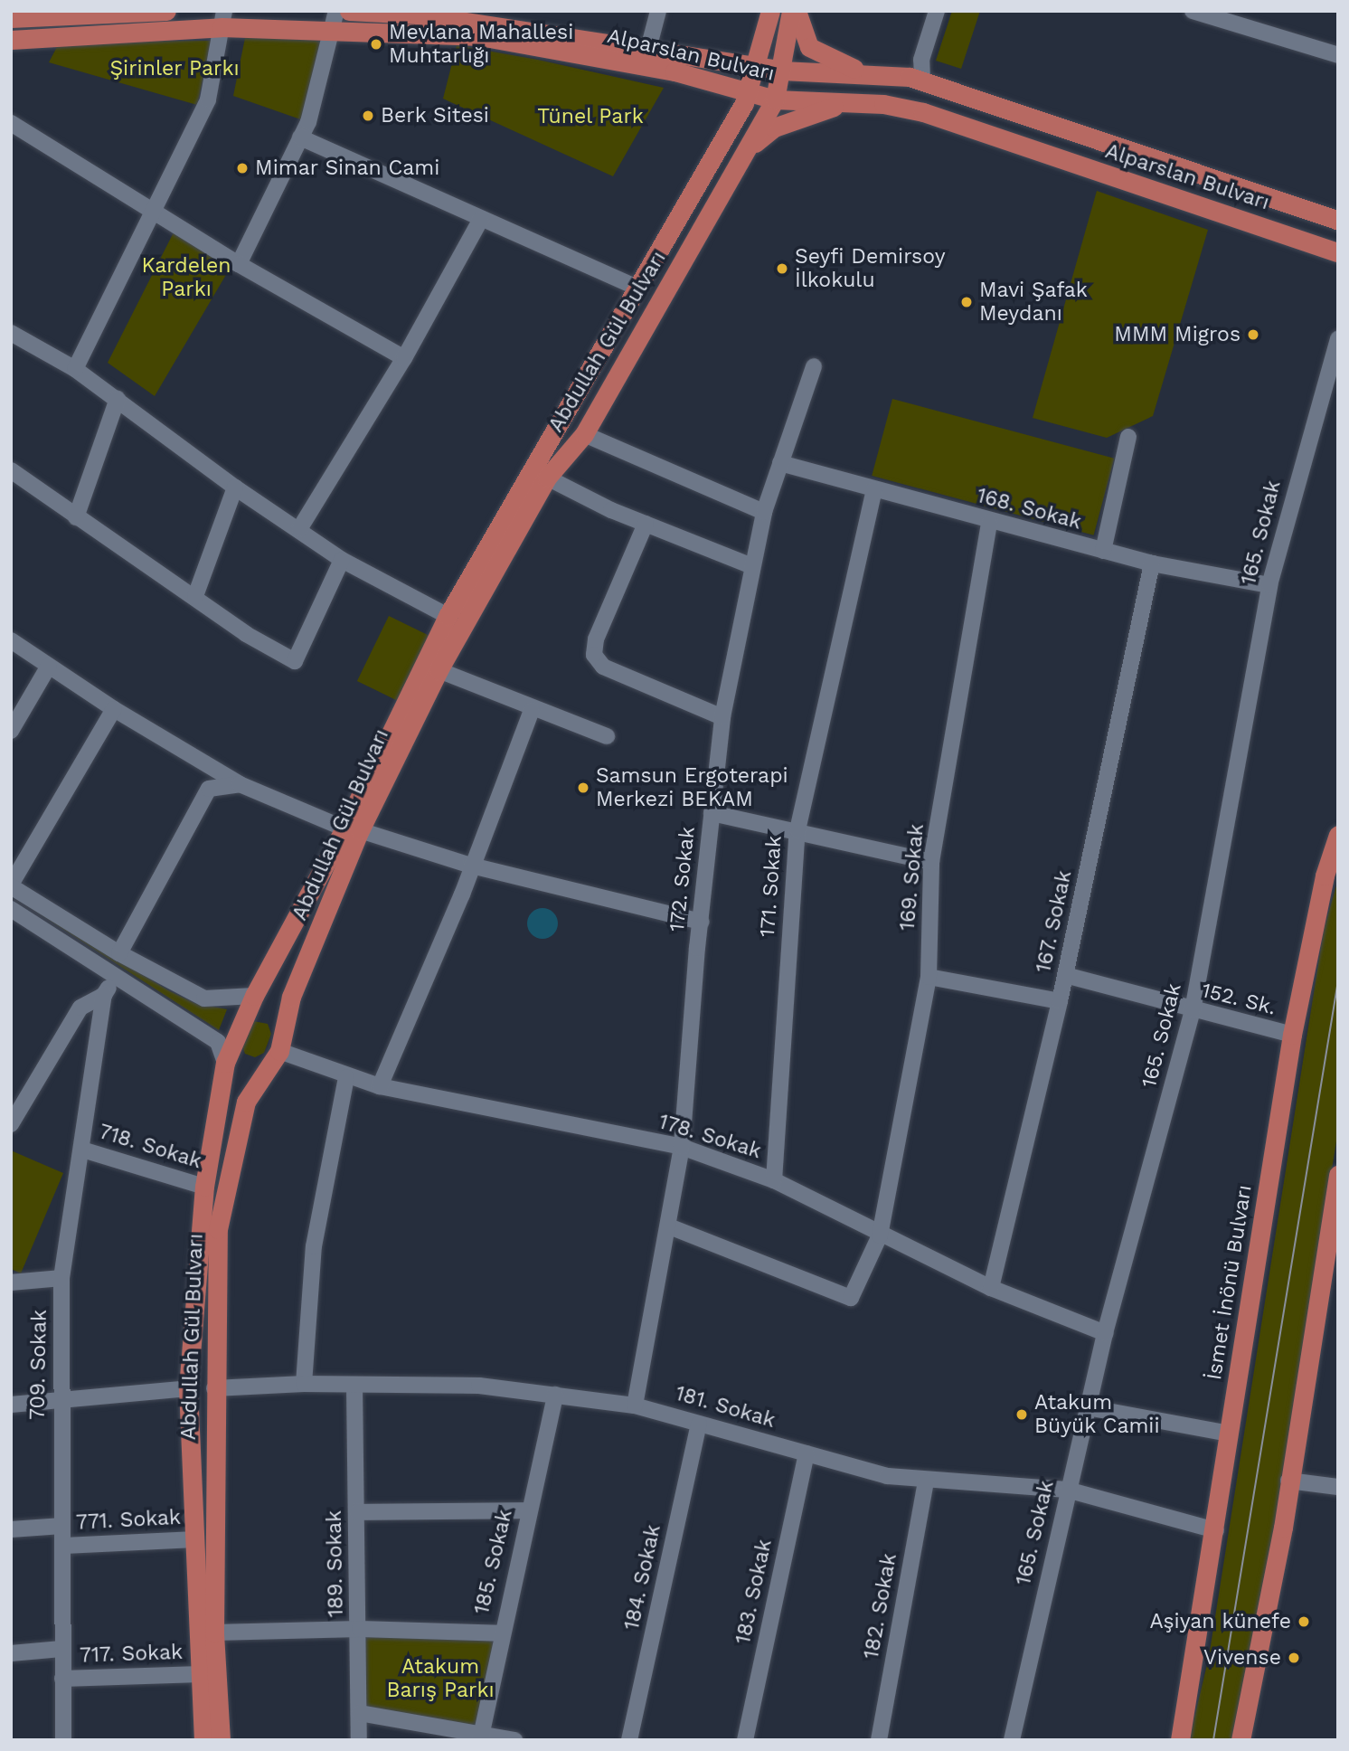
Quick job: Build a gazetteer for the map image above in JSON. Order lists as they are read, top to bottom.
{
  "streets": {
    "main road": ["Alparslan Bulvarı", "Abdullah Gül Bulvarı", "İsmet İnönü Bulvarı"],
    "street": [
      "168. Sokak",
      "165. Sokak",
      "169. Sokak",
      "172. Sokak",
      "171. Sokak",
      "167. Sokak",
      "152. Sk.",
      "178. Sokak",
      "718. Sokak",
      "709. Sokak",
      "181. Sokak",
      "771. Sokak",
      "185. Sokak",
      "189. Sokak",
      "184. Sokak",
      "183. Sokak",
      "182. Sokak",
      "717. Sokak"
    ]
  },
  "crossings": [
    ["Alparslan Bulvarı", "Abdullah Gül Bulvarı"],
    ["Abdullah Gül Bulvarı", "178. Sokak"],
    ["Abdullah Gül Bulvarı", "718. Sokak"],
    ["Abdullah Gül Bulvarı", "181. Sokak"],
    ["Abdullah Gül Bulvarı", "771. Sokak"],
    ["Abdullah Gül Bulvarı", "717. Sokak"],
    ["168. Sokak", "165. Sokak"],
    ["168. Sokak", "169. Sokak"],
    ["168. Sokak", "172. Sokak"],
    ["168. Sokak", "171. Sokak"],
    ["168. Sokak", "167. Sokak"],
    ["165. Sokak", "152. Sk."],
    ["165. Sokak", "178. Sokak"],
    ["165. Sokak", "181. Sokak"],
    ["169. Sokak", "172. Sokak"],
    ["169. Sokak", "178. Sokak"],
    ["172. Sokak", "178. Sokak"],
    ["172. Sokak", "181. Sokak"],
    ["171. Sokak", "178. Sokak"],
    ["167. Sokak", "152. Sk."],
    ["167. Sokak", "178. Sokak"],
    ["152. Sk.", "İsmet İnönü Bulvarı"],
    ["718. Sokak", "709. Sokak"],
    ["İsmet İnönü Bulvarı", "181. Sokak"],
    ["709. Sokak", "771. Sokak"],
    ["709. Sokak", "717. Sokak"],
    ["181. Sokak", "185. Sokak"],
    ["181. Sokak", "189. Sokak"],
    ["181. Sokak", "184. Sokak"],
    ["181. Sokak", "183. Sokak"],
    ["181. Sokak", "182. Sokak"]
  ],
  "parks": [
    "Şirinler Parkı",
    "Tünel Park",
    "Kardelen Parkı",
    "Atakum Barış Parkı"
  ],
  "places": [
    "Mevlana Mahallesi Muhtarlığı",
    "Berk Sitesi",
    "Mimar Sinan Cami",
    "Seyfi Demirsoy İlkokulu",
    "Mavi Şafak Meydanı",
    "MMM Migros",
    "Samsun Ergoterapi Merkezi BEKAM",
    "Atakum Büyük Camii",
    "Aşiyan künefe",
    "Vivense"
  ]
}
